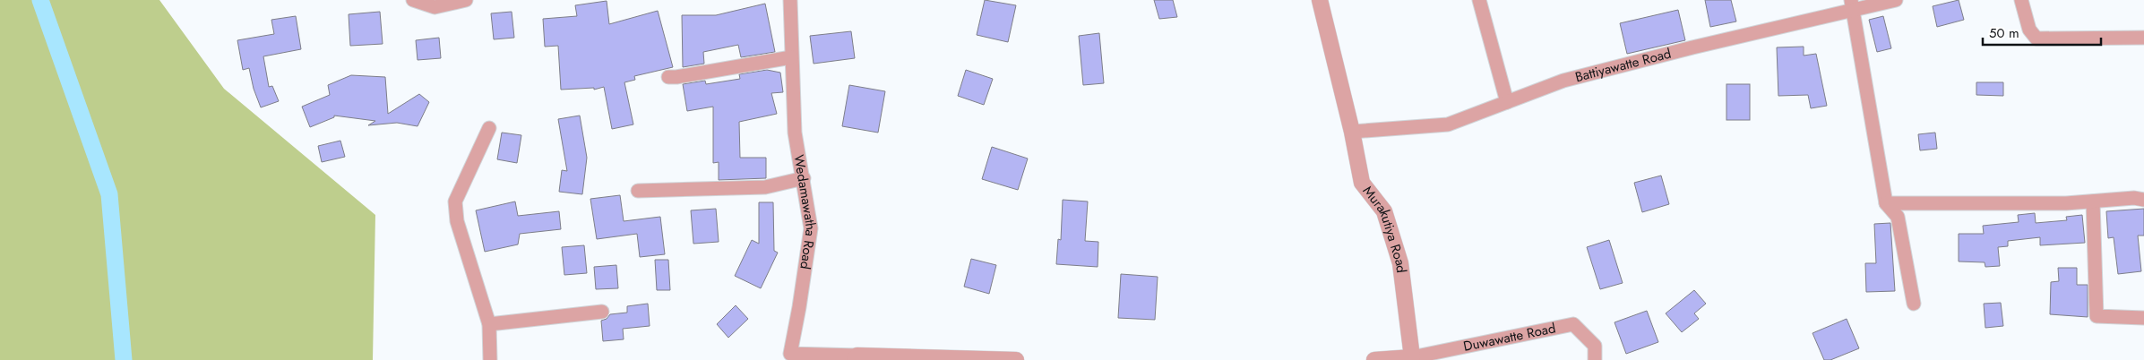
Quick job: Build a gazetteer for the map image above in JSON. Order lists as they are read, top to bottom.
{
  "streets": {
    "street": [
      "Battiyawatte Road",
      "Wedamawatha Road",
      "Murakutiya Road",
      "Duwawatte Road"
    ]
  },
  "crossings": [
    ["Battiyawatte Road", "Murakutiya Road"],
    ["Murakutiya Road", "Duwawatte Road"]
  ],
  "scale_bar": "50 m"
}
